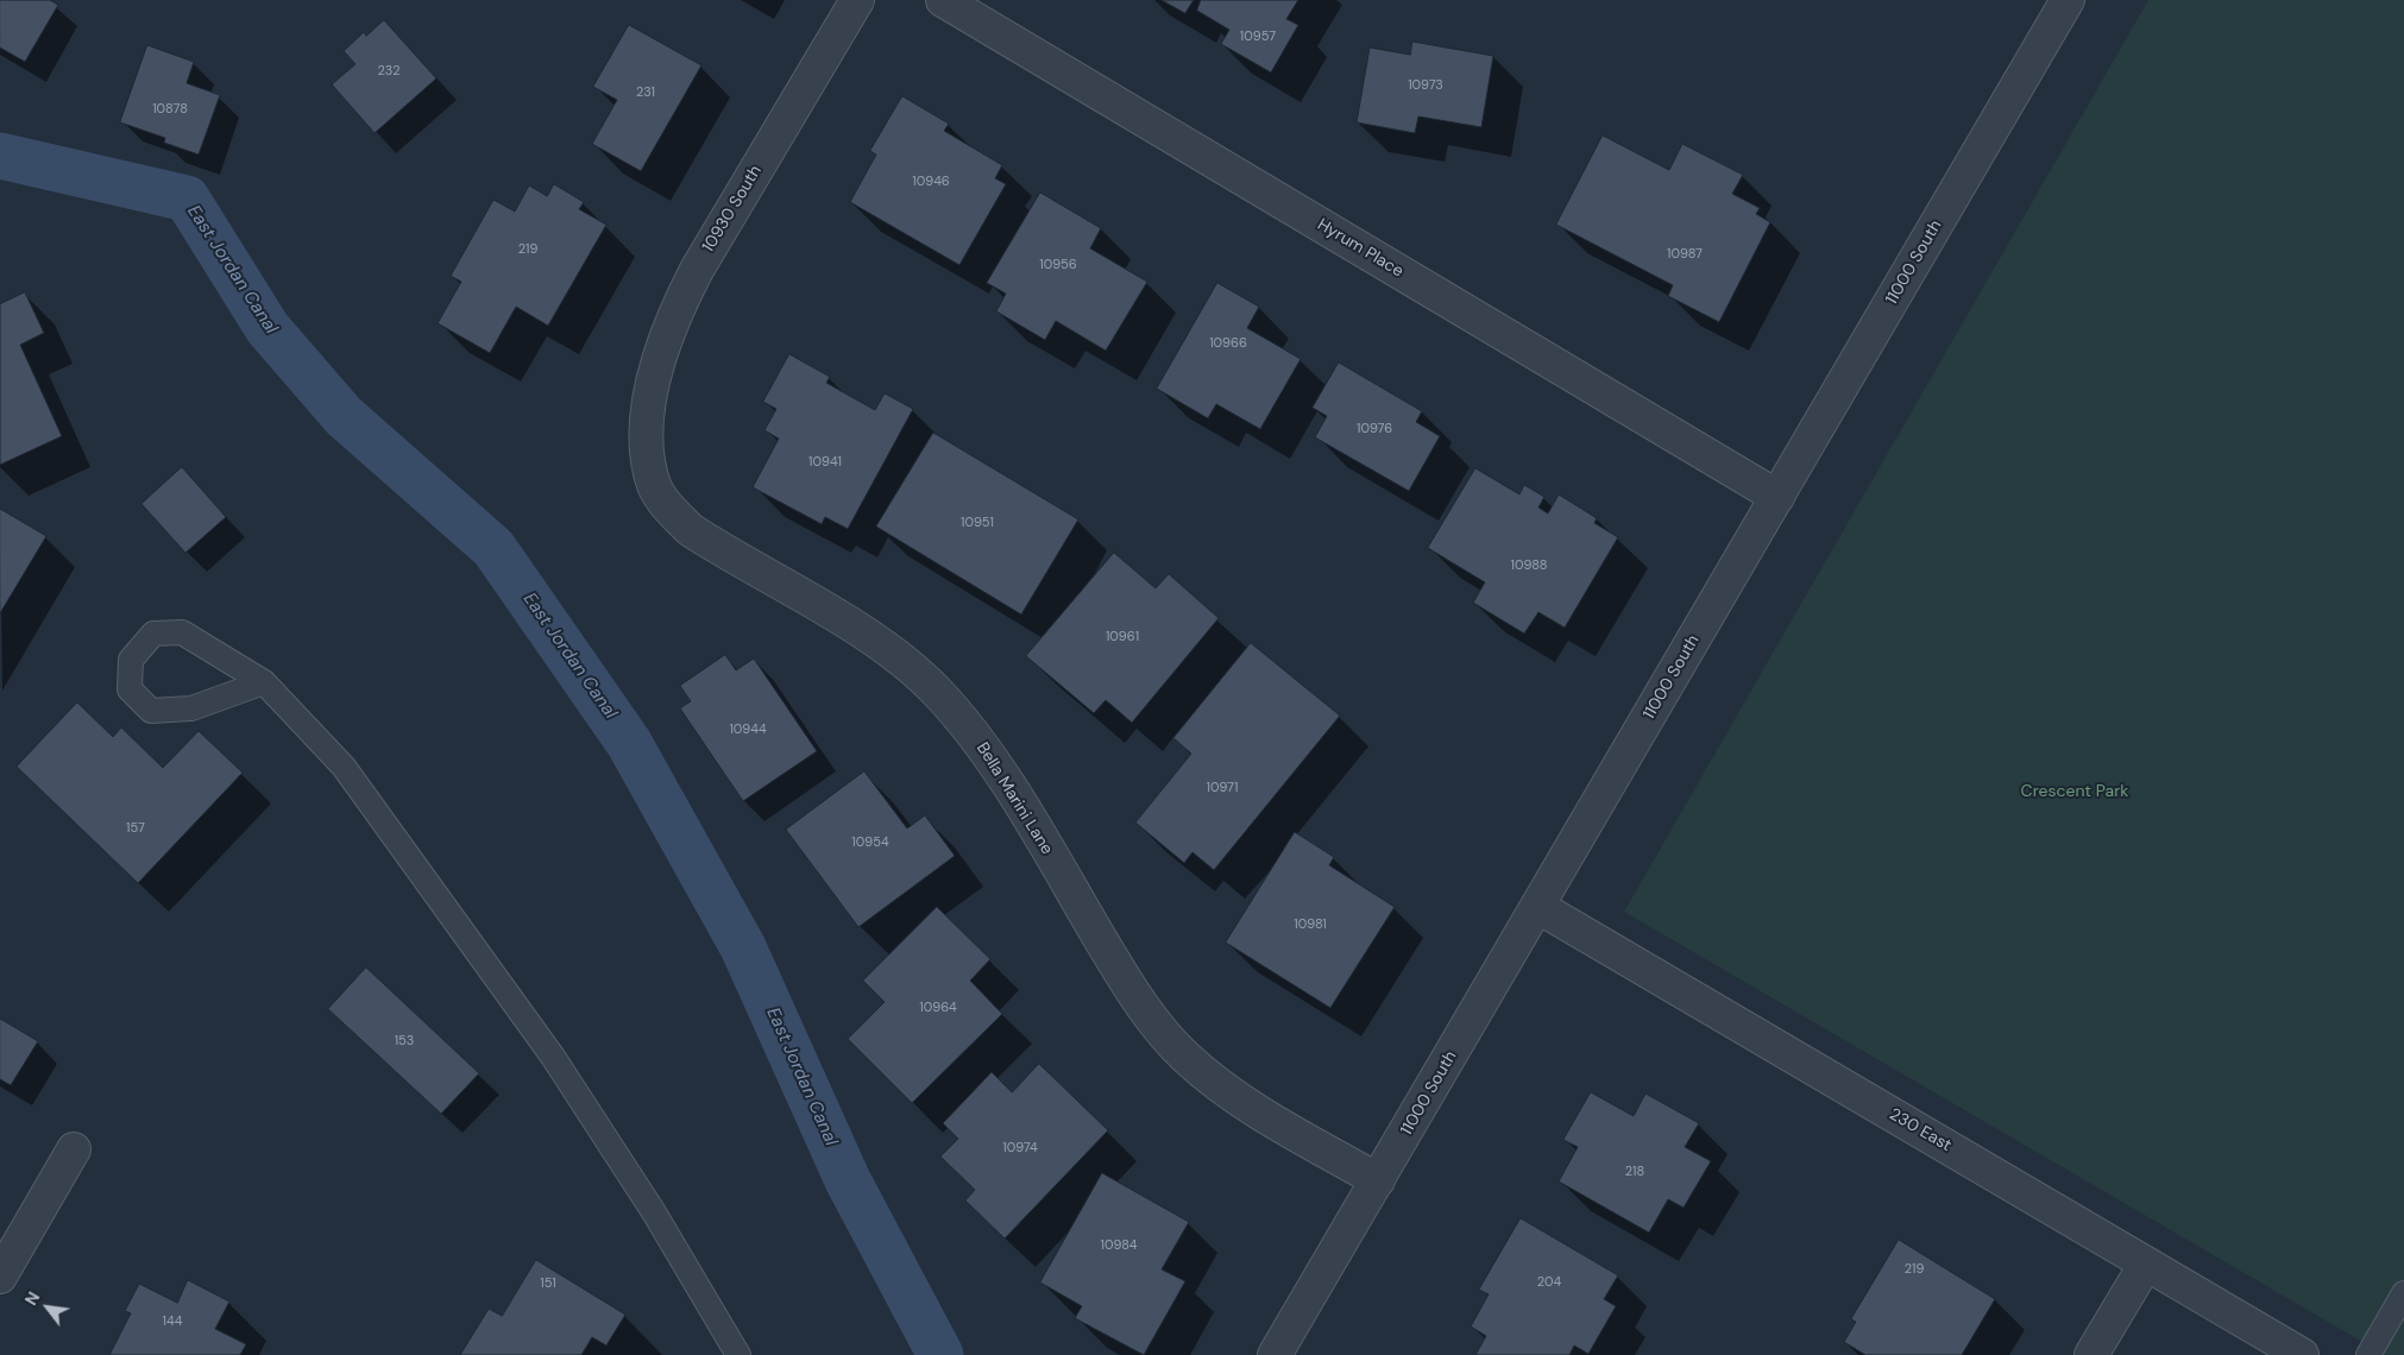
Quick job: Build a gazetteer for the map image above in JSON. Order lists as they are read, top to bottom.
{
  "streets": {
    "street": [
      "10930 South",
      "Hyrum Place",
      "11000 South",
      "Bella Marini Lane",
      "230 East"
    ]
  },
  "crossings": [
    ["10930 South", "Bella Marini Lane"],
    ["Hyrum Place", "11000 South"],
    ["11000 South", "Bella Marini Lane"],
    ["11000 South", "230 East"]
  ],
  "water": ["East Jordan Canal"],
  "parks": ["Crescent Park"],
  "house_numbers": [
    "10957",
    "232",
    "10973",
    "231",
    "10878",
    "10946",
    "219",
    "10987",
    "10956",
    "10966",
    "10976",
    "10941",
    "10951",
    "10988",
    "10961",
    "10944",
    "10971",
    "157",
    "10954",
    "10981",
    "10964",
    "153",
    "10974",
    "218",
    "10984",
    "219",
    "204",
    "151",
    "144"
  ],
  "north": "top left"
}
